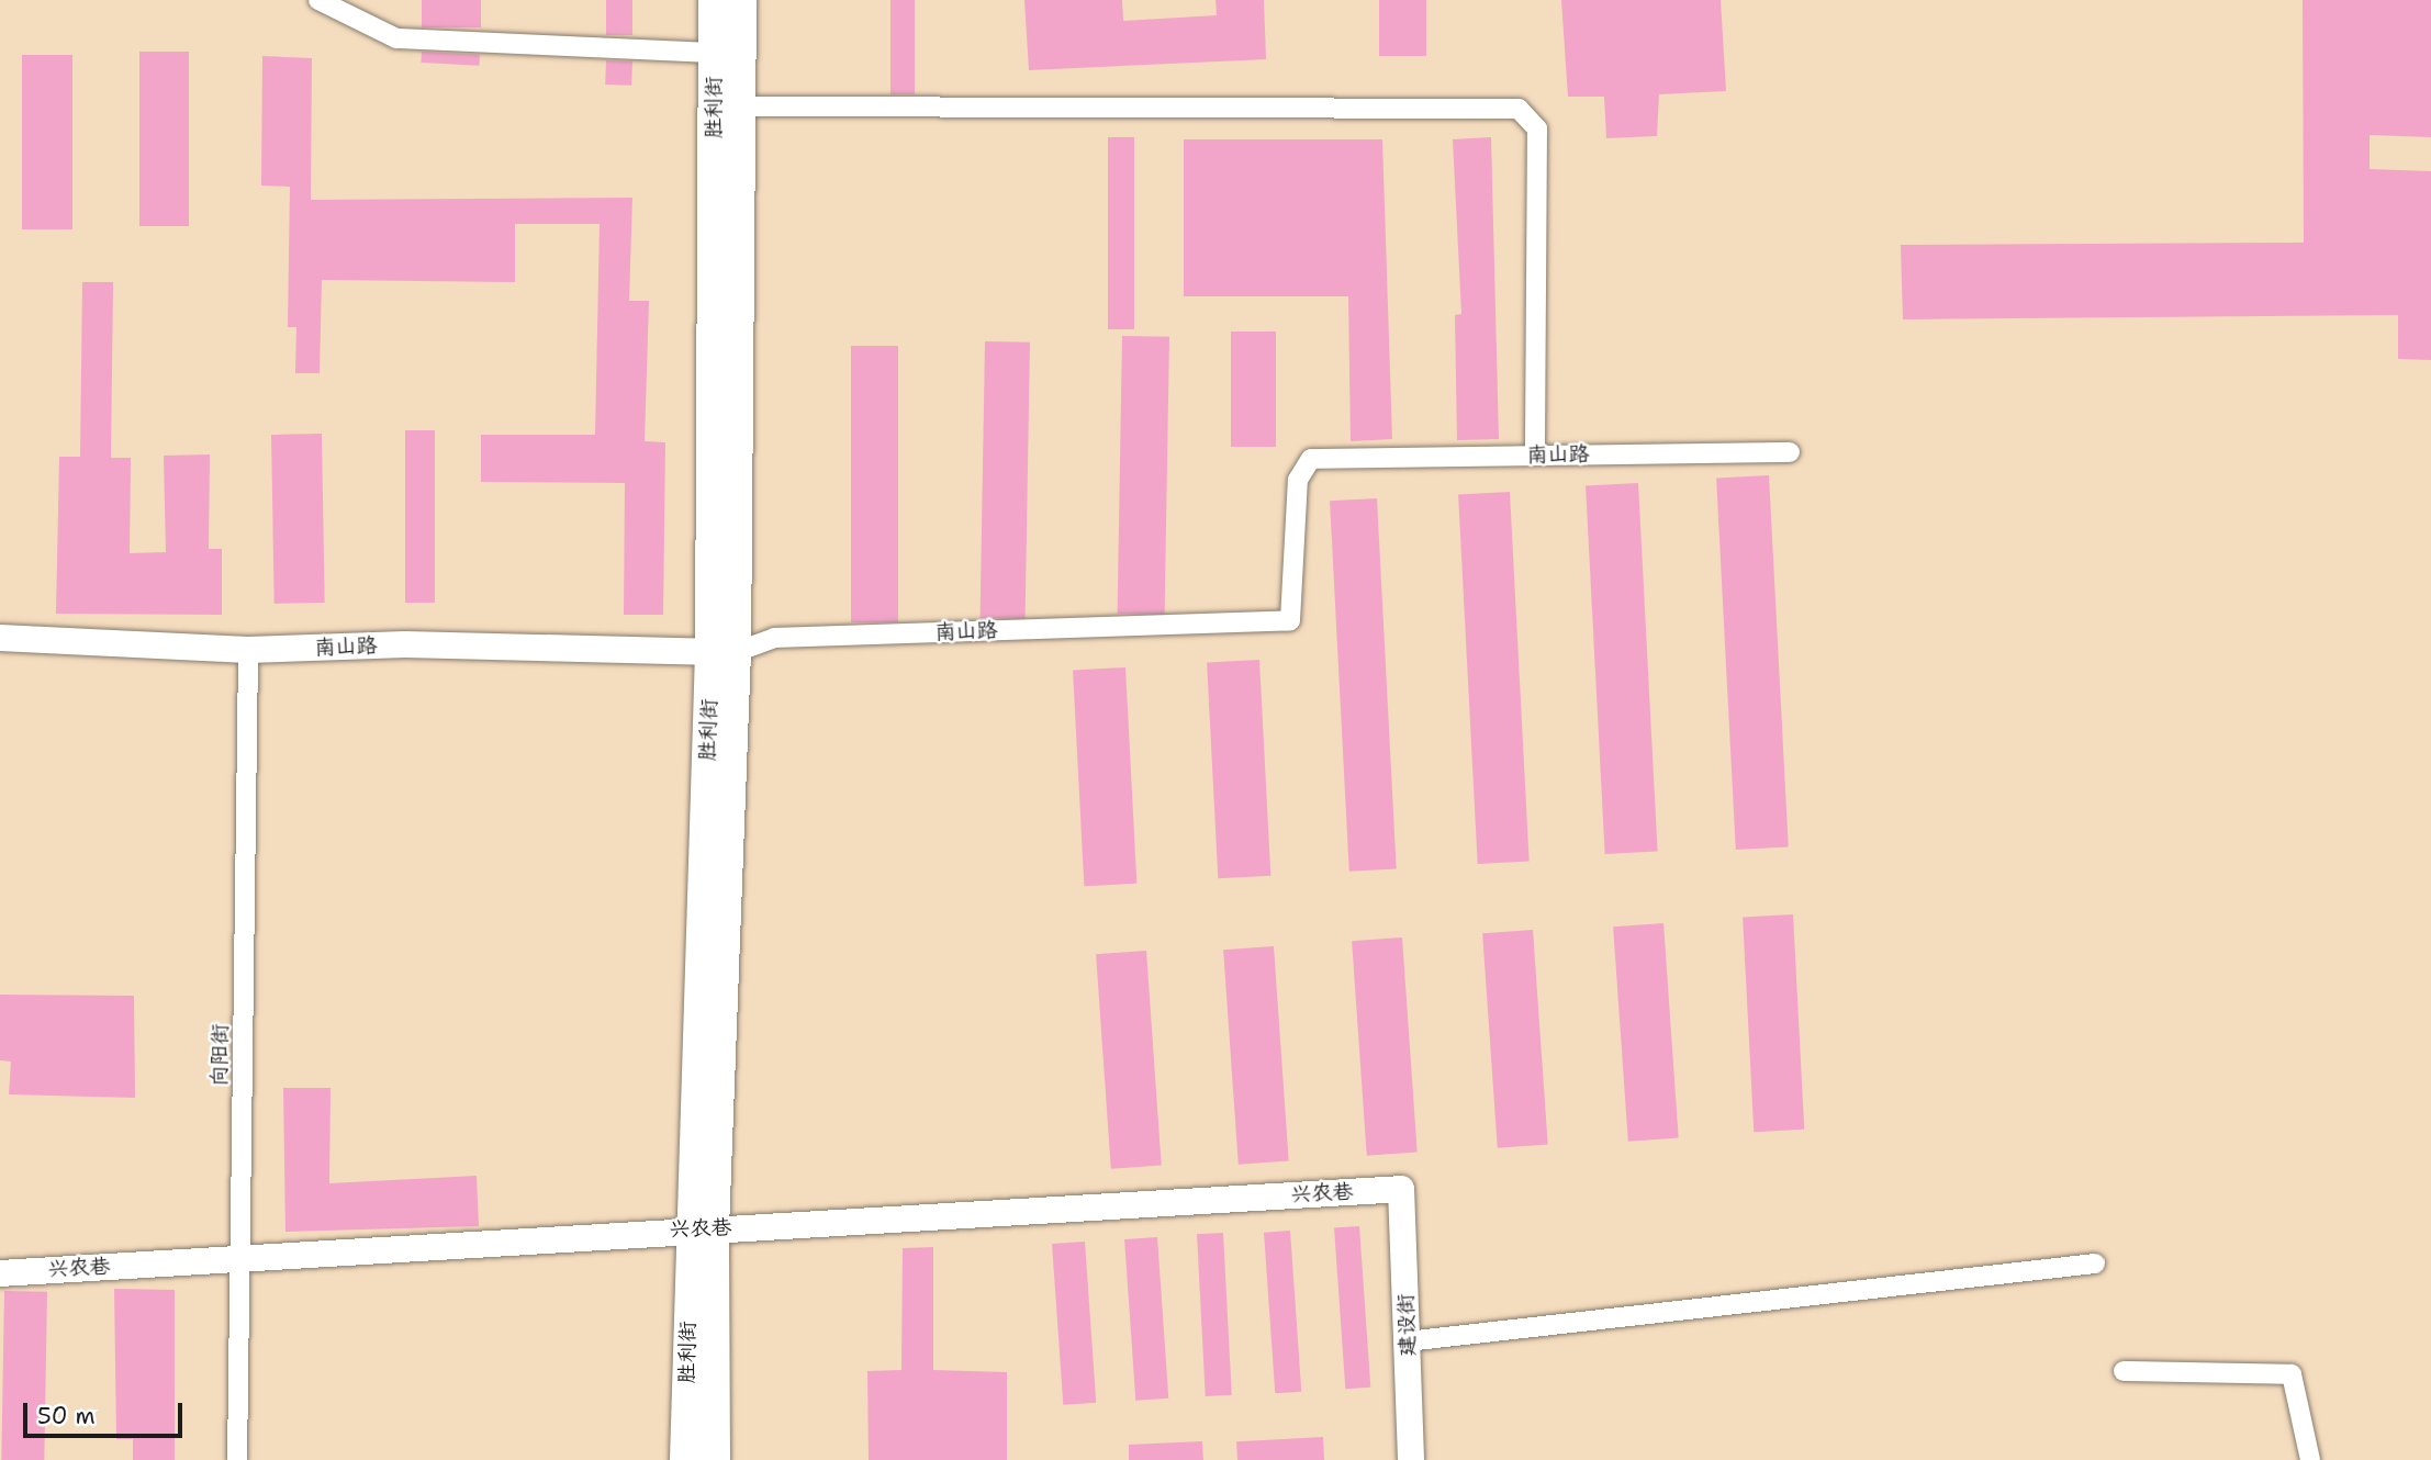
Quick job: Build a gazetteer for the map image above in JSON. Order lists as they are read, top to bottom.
{
  "streets": {
    "main road": ["胜利街"],
    "street": [
      "南山路",
      "向阳街",
      "兴农巷",
      "建设街"
    ]
  },
  "crossings": [
    ["胜利街", "南山路"],
    ["胜利街", "兴农巷"],
    ["南山路", "向阳街"],
    ["向阳街", "兴农巷"],
    ["兴农巷", "建设街"]
  ],
  "scale_bar": "50 m"
}
